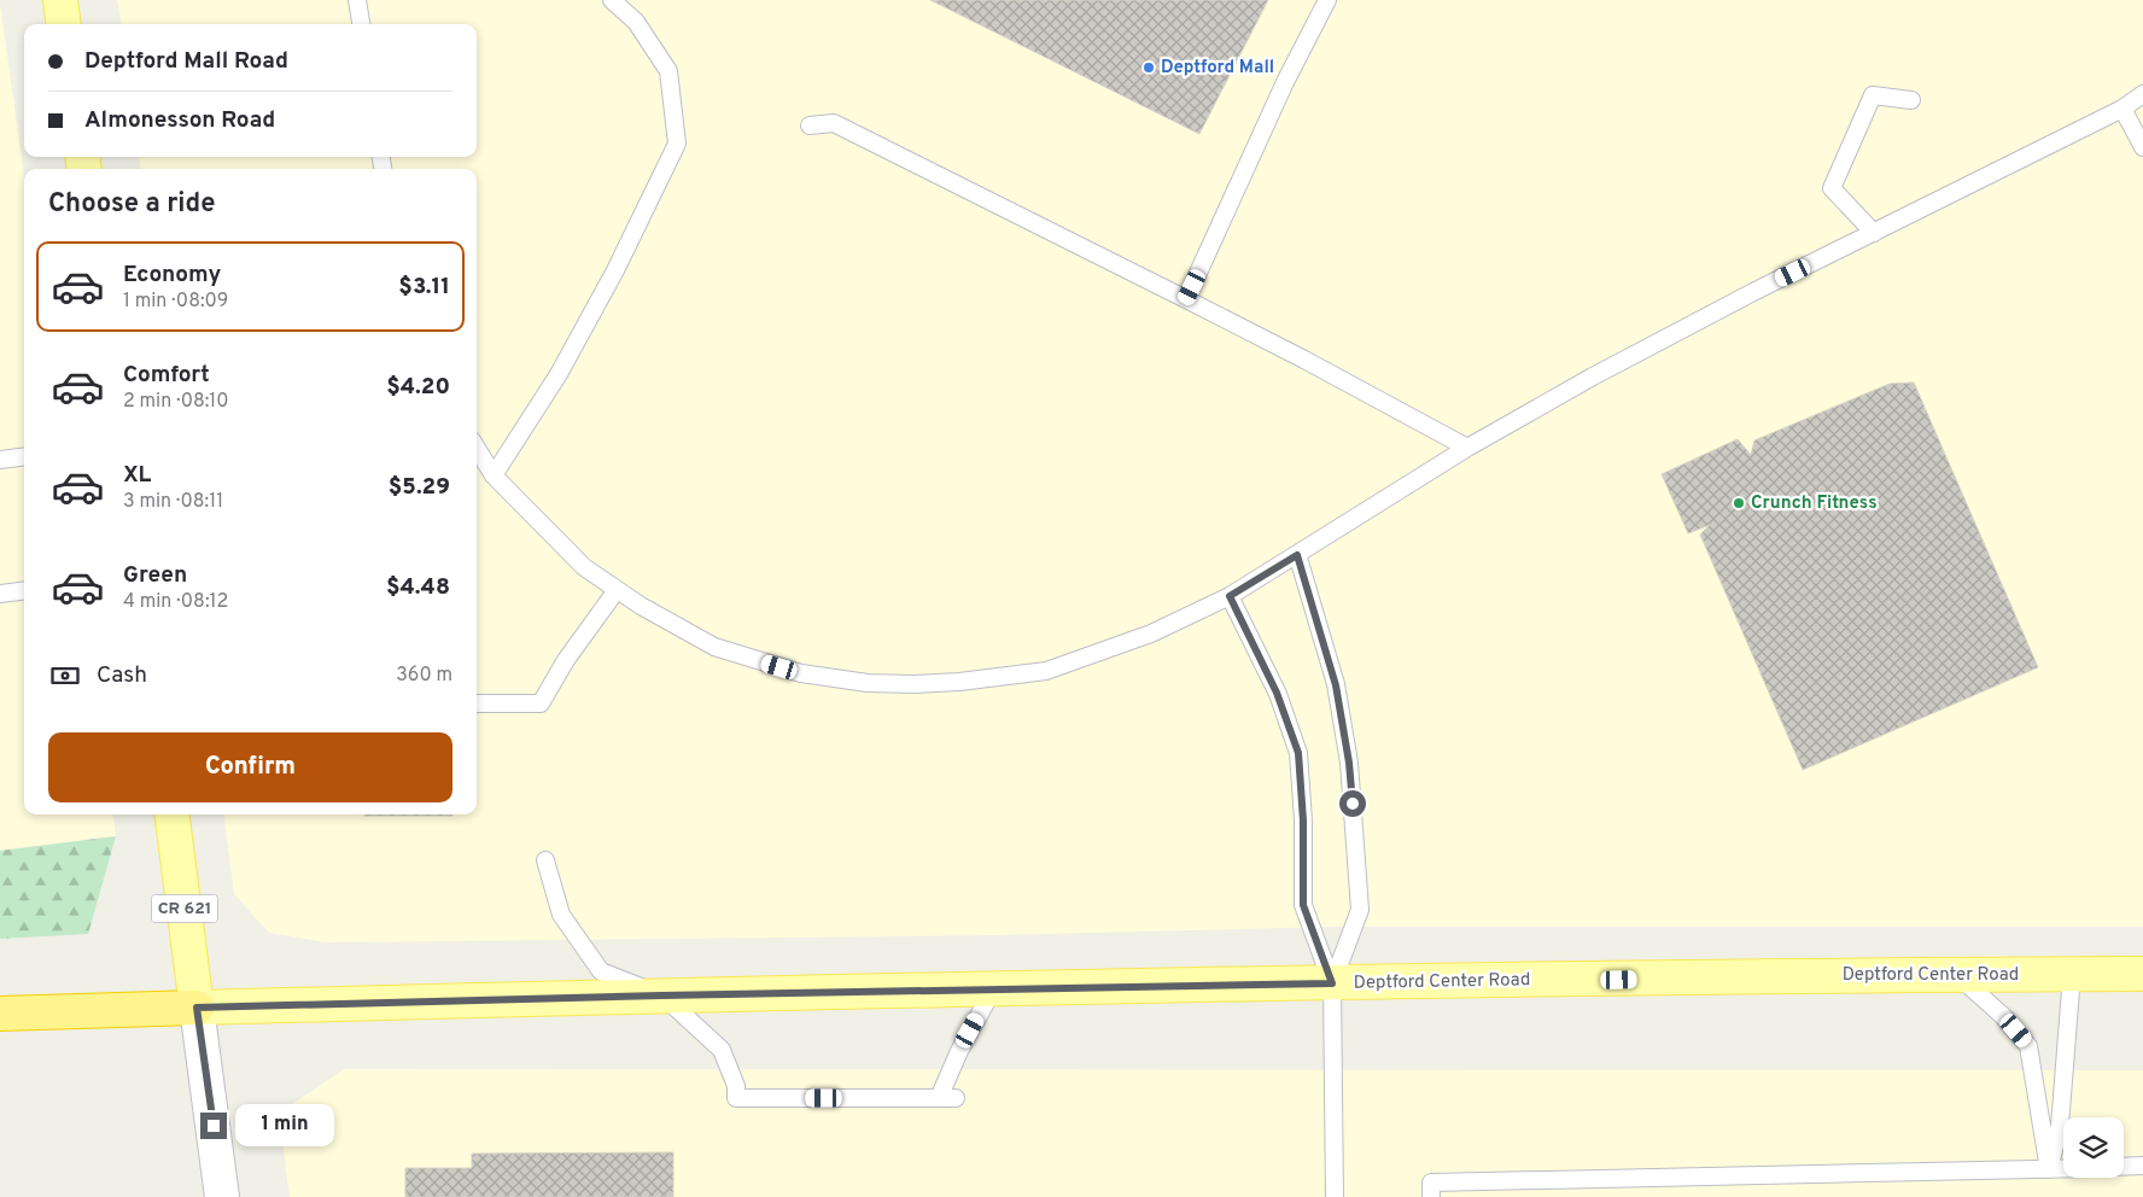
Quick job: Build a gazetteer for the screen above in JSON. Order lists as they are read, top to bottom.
{
  "streets": {
    "main road": ["CR 621", "Deptford Center Road"]
  },
  "crossings": [
    ["CR 621", "Deptford Center Road"]
  ],
  "places": ["Deptford Mall", "Crunch Fitness"],
  "page": {
    "banner": ["Deptford Mall Road", "Almonesson Road"],
    "heading": "Choose a ride",
    "list": [
      {
        "name": "Economy",
        "note": "1 min · 08:09",
        "value": "$3.11"
      },
      {
        "name": "Comfort",
        "note": "2 min · 08:10",
        "value": "$4.20"
      },
      {
        "name": "XL",
        "note": "3 min · 08:11",
        "value": "$5.29"
      },
      {
        "name": "Green",
        "note": "4 min · 08:12",
        "value": "$4.48"
      }
    ],
    "pay": ["Cash", "360 m"],
    "buttons": "Confirm",
    "bubble": "1 min"
  }
}
